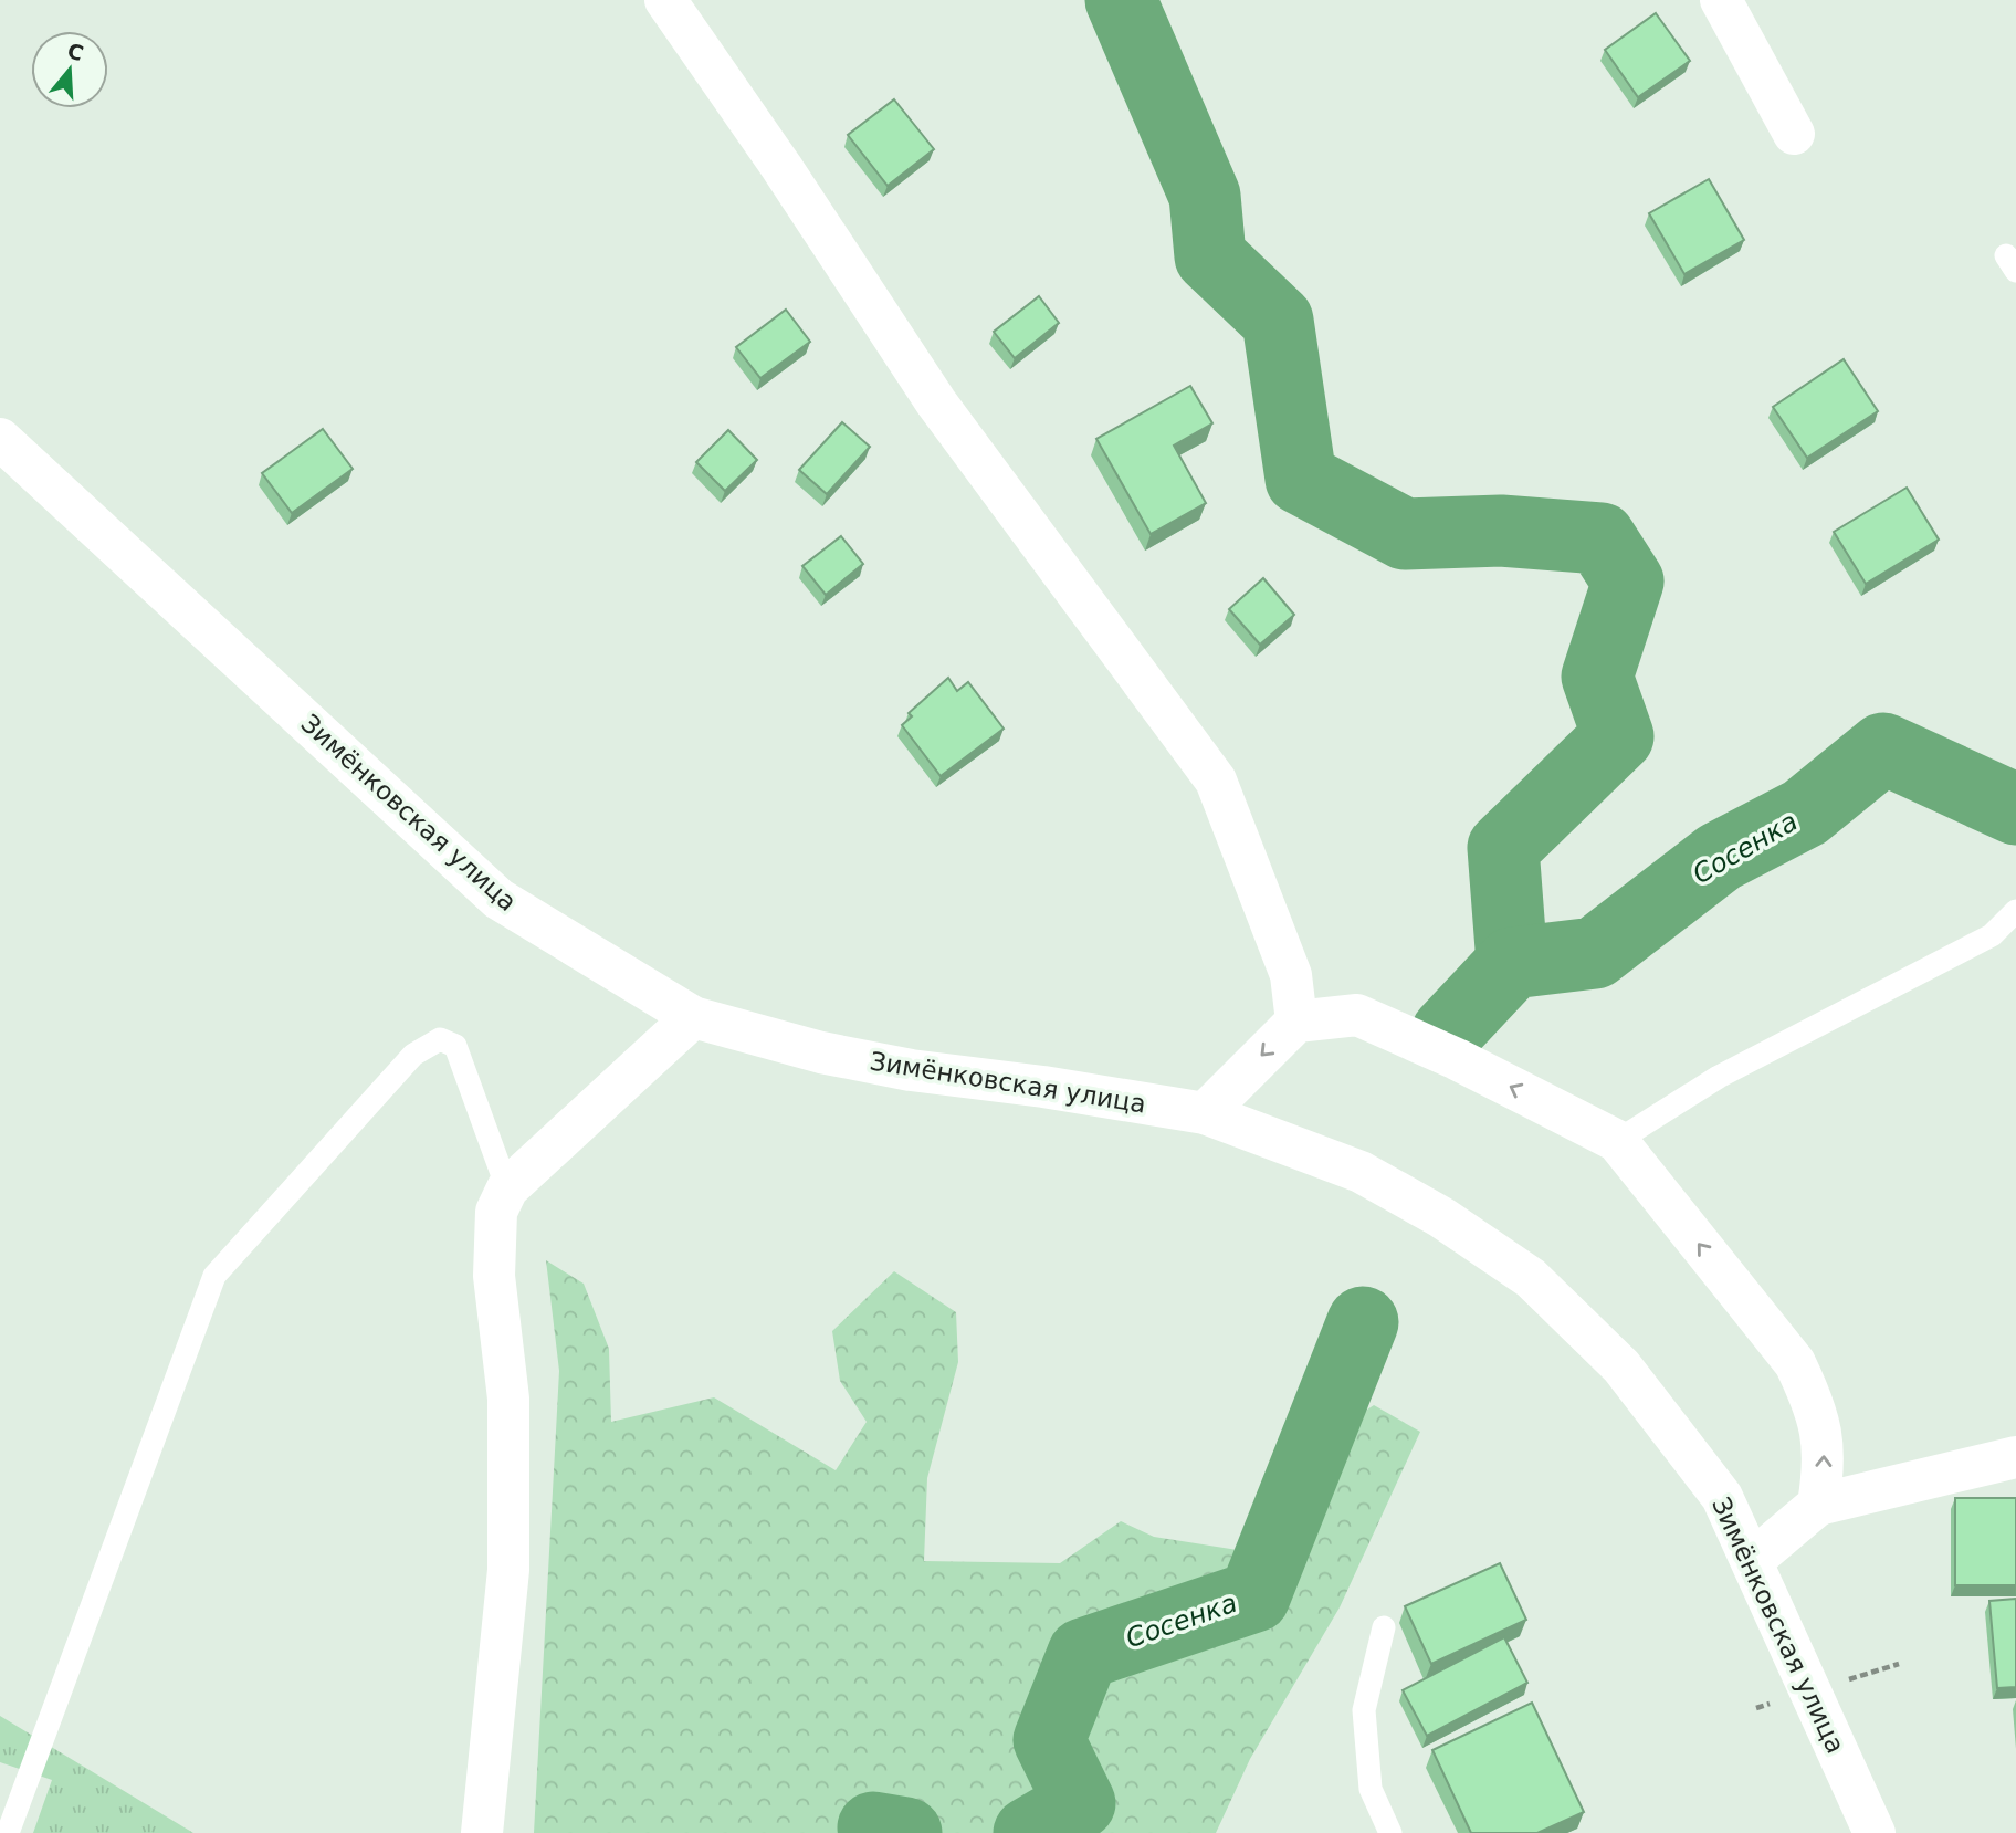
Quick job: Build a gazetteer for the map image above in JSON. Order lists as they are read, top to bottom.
{
  "streets": {
    "street": ["Зимёнковская улица"]
  },
  "water": ["Сосенка"],
  "north": "top"
}
